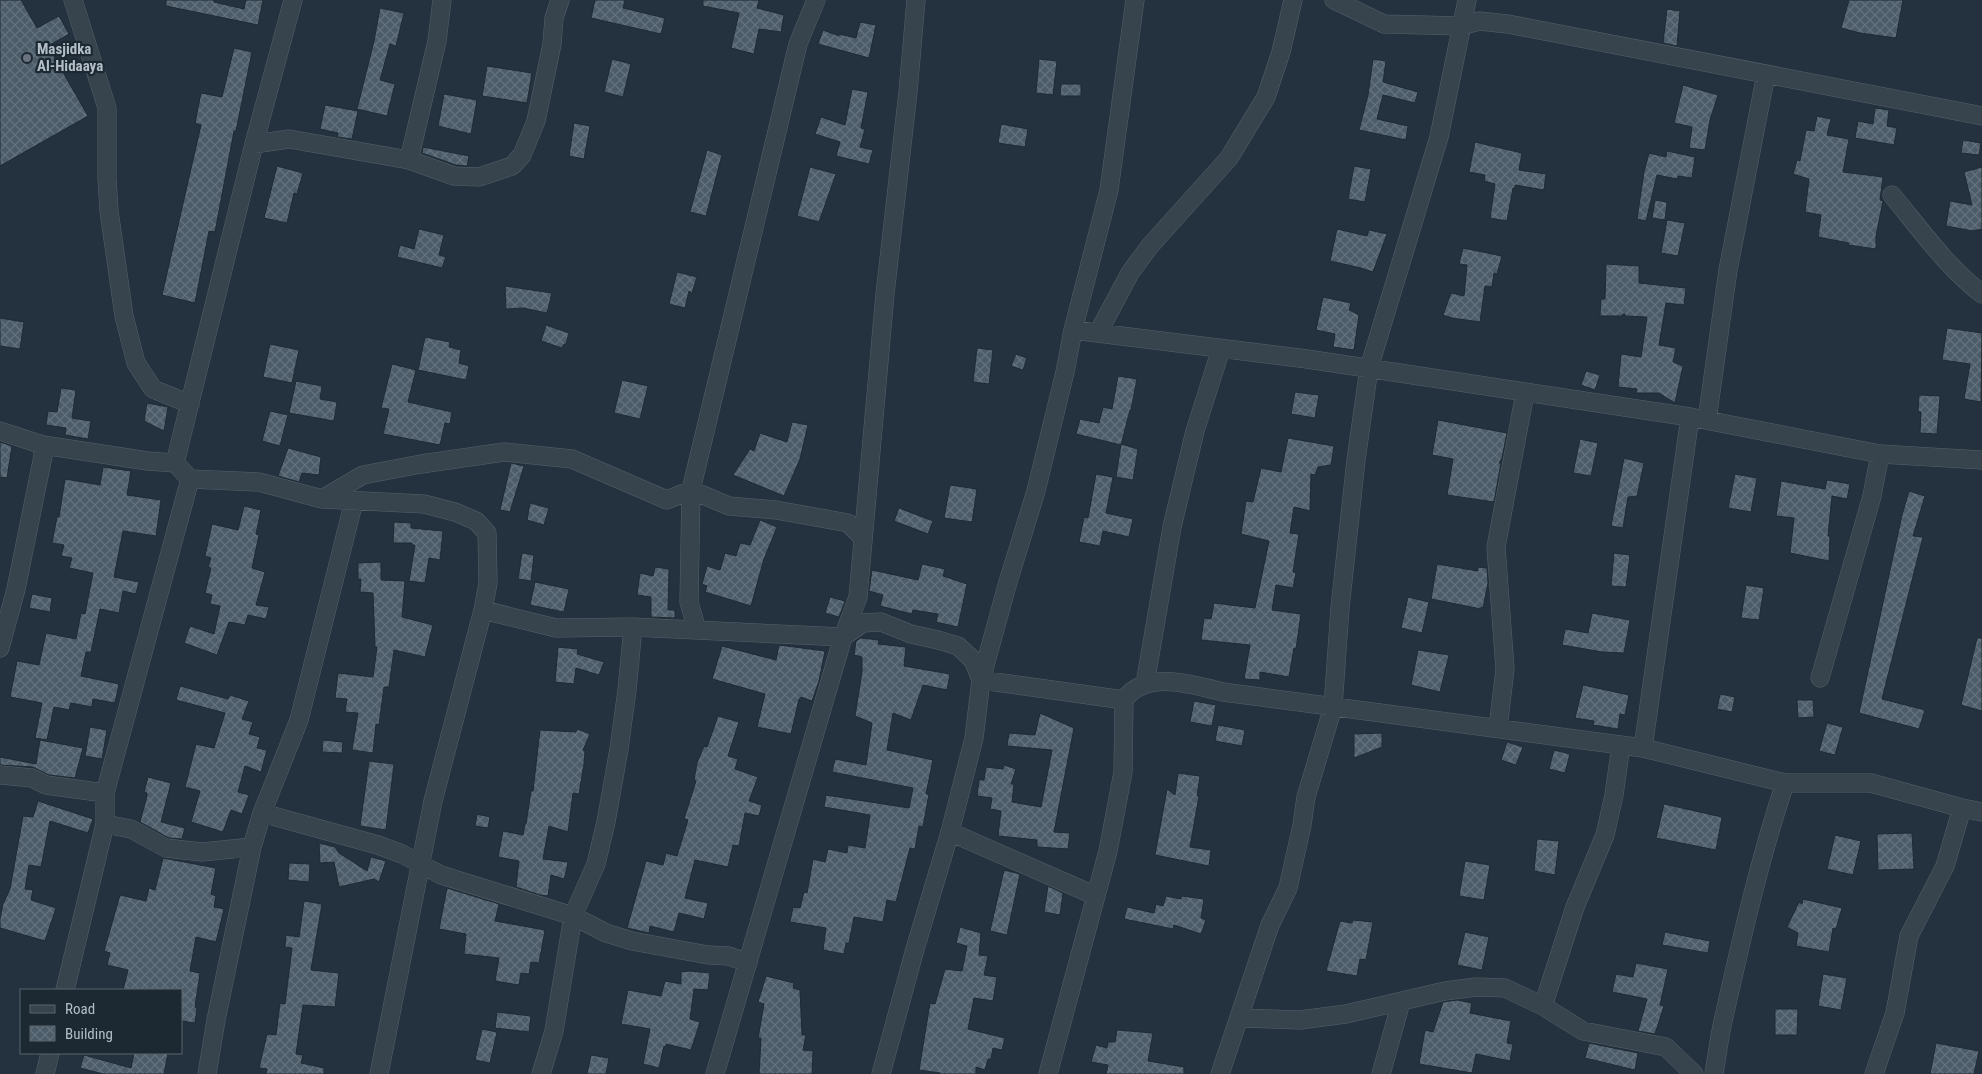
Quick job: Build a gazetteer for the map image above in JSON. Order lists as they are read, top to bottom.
{
  "places": ["Masjidka Al-Hidaaya"],
  "legend": ["Road", "Building"]
}
